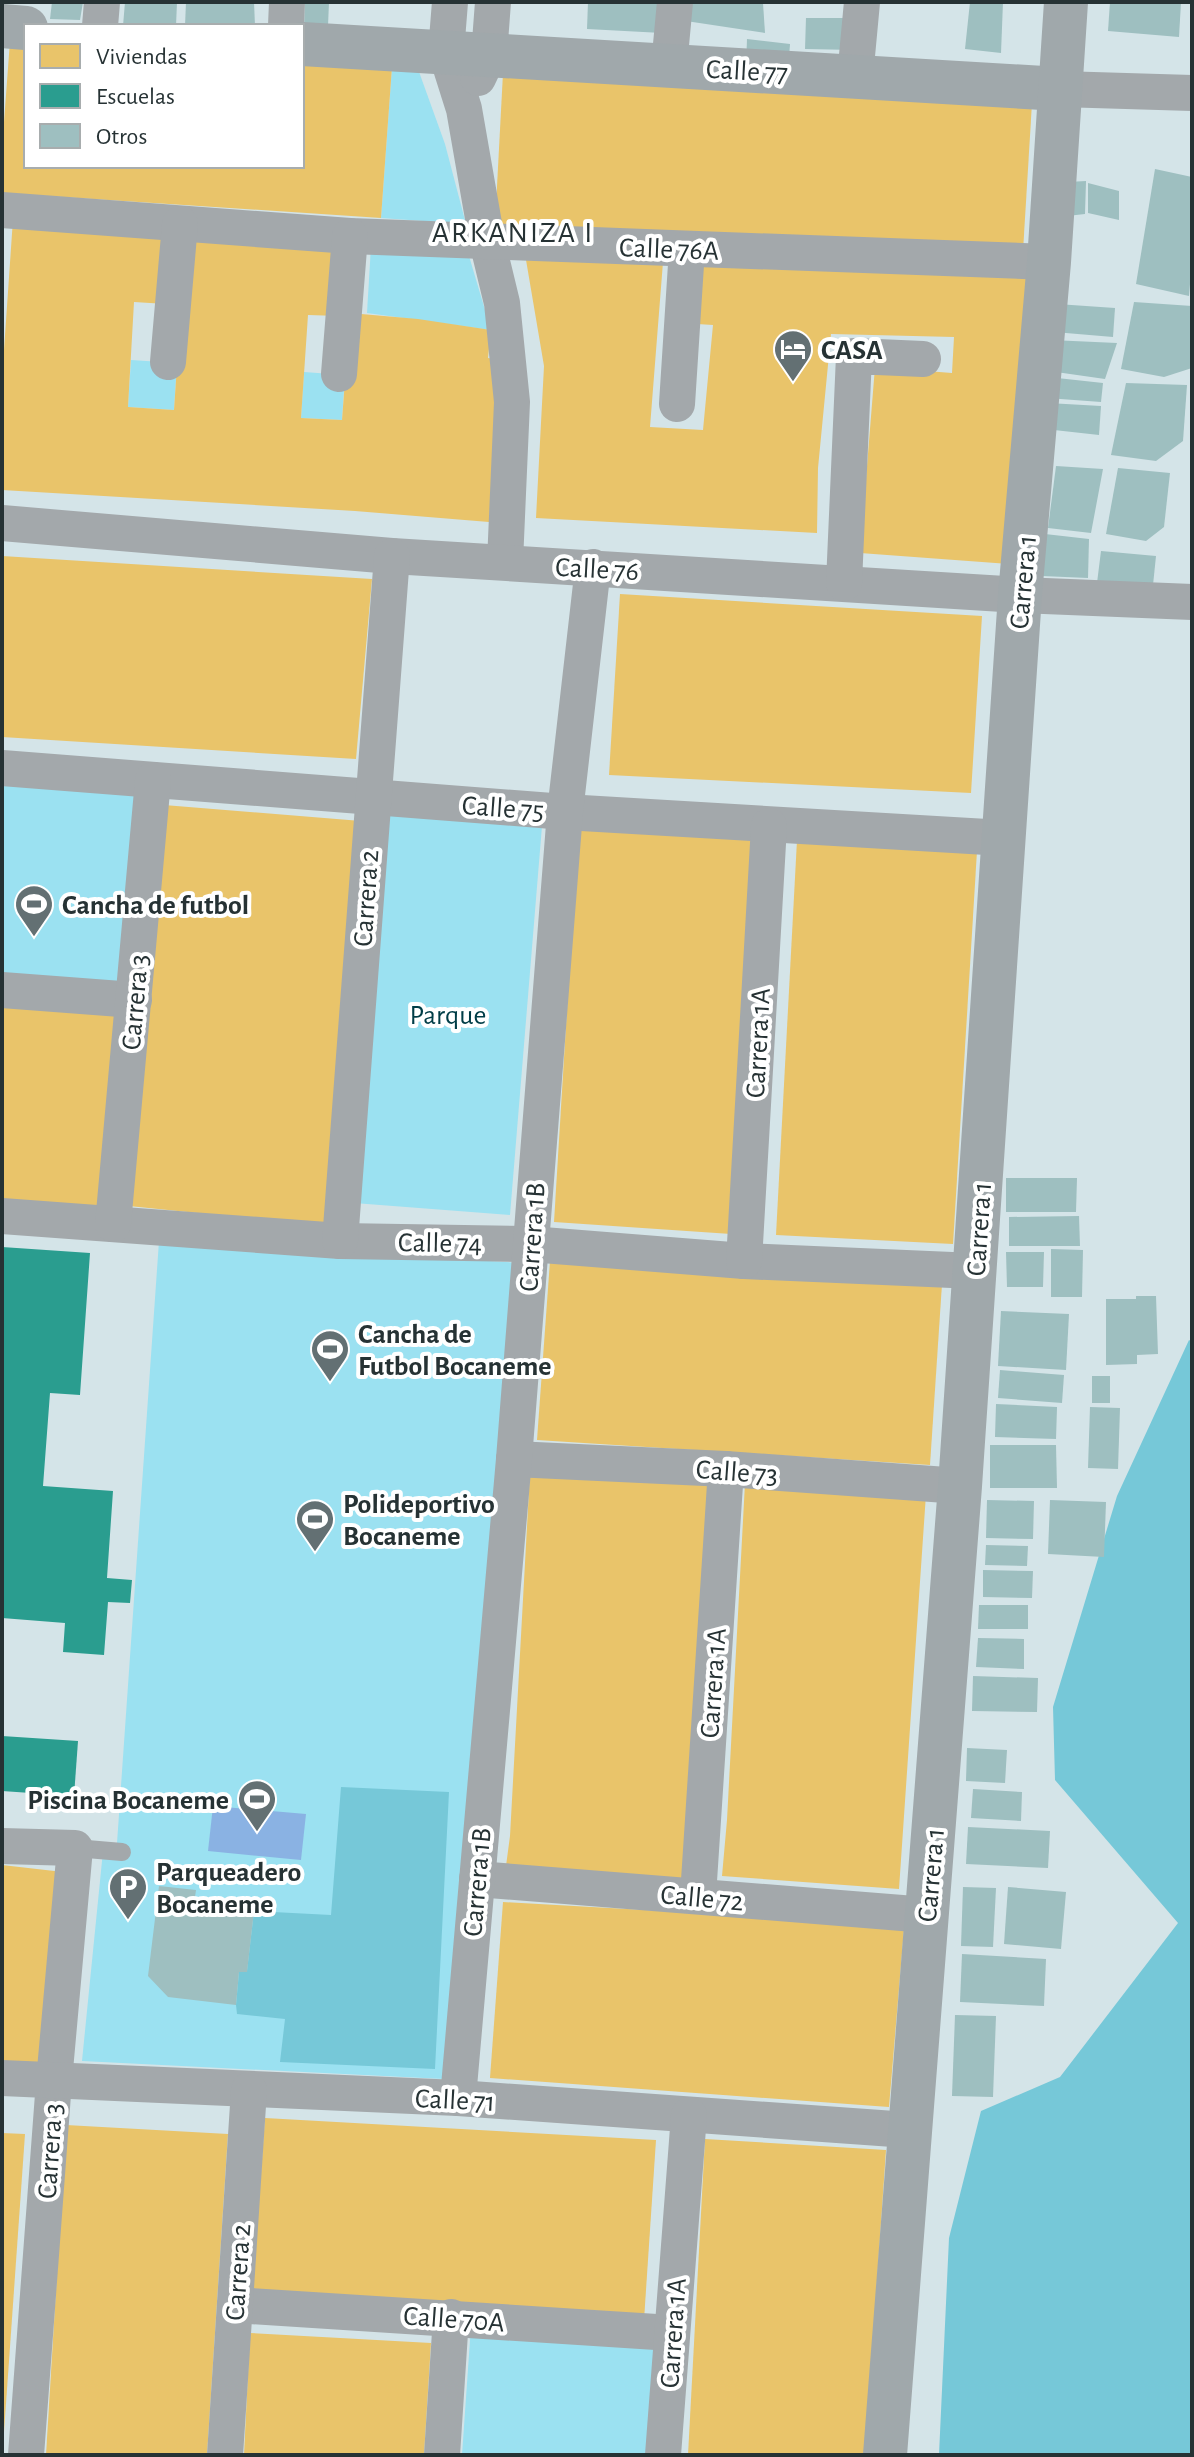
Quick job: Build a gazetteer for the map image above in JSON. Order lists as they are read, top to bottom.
{
  "streets": {
    "street": [
      "Calle 77",
      "Calle 76A",
      "Calle 76",
      "Carrera 1",
      "Calle 75",
      "Carrera 2",
      "Carrera 3",
      "Carrera 1A",
      "Carrera 1B",
      "Calle 74",
      "Calle 73",
      "Calle 72",
      "Calle 71",
      "Calle 70A"
    ]
  },
  "crossings": [
    ["Calle 77", "Carrera 1"],
    ["Calle 76A", "Carrera 1"],
    ["Calle 76", "Carrera 1"],
    ["Calle 76", "Carrera 2"],
    ["Calle 76", "Carrera 1B"],
    ["Carrera 1", "Calle 75"],
    ["Carrera 1", "Calle 74"],
    ["Carrera 1", "Calle 73"],
    ["Carrera 1", "Calle 72"],
    ["Carrera 1", "Calle 71"],
    ["Calle 75", "Carrera 2"],
    ["Calle 75", "Carrera 3"],
    ["Calle 75", "Carrera 1A"],
    ["Calle 75", "Carrera 1B"],
    ["Carrera 2", "Calle 74"],
    ["Carrera 2", "Calle 71"],
    ["Carrera 2", "Calle 70A"],
    ["Carrera 3", "Calle 74"],
    ["Carrera 3", "Calle 71"],
    ["Carrera 1A", "Calle 74"],
    ["Carrera 1A", "Calle 73"],
    ["Carrera 1A", "Calle 72"],
    ["Carrera 1A", "Calle 71"],
    ["Carrera 1A", "Calle 70A"],
    ["Carrera 1B", "Calle 74"],
    ["Carrera 1B", "Calle 73"],
    ["Carrera 1B", "Calle 72"],
    ["Carrera 1B", "Calle 71"]
  ],
  "districts": ["ARKANIZA I"],
  "parks": ["Parque"],
  "places": {
    "hotel": ["CASA"],
    "sports": [
      "Cancha de futbol",
      "Cancha de Futbol Bocaneme",
      "Polideportivo Bocaneme",
      "Piscina Bocaneme"
    ],
    "parking": ["Parqueadero Bocaneme"]
  },
  "legend": ["Viviendas", "Escuelas", "Otros"]
}
